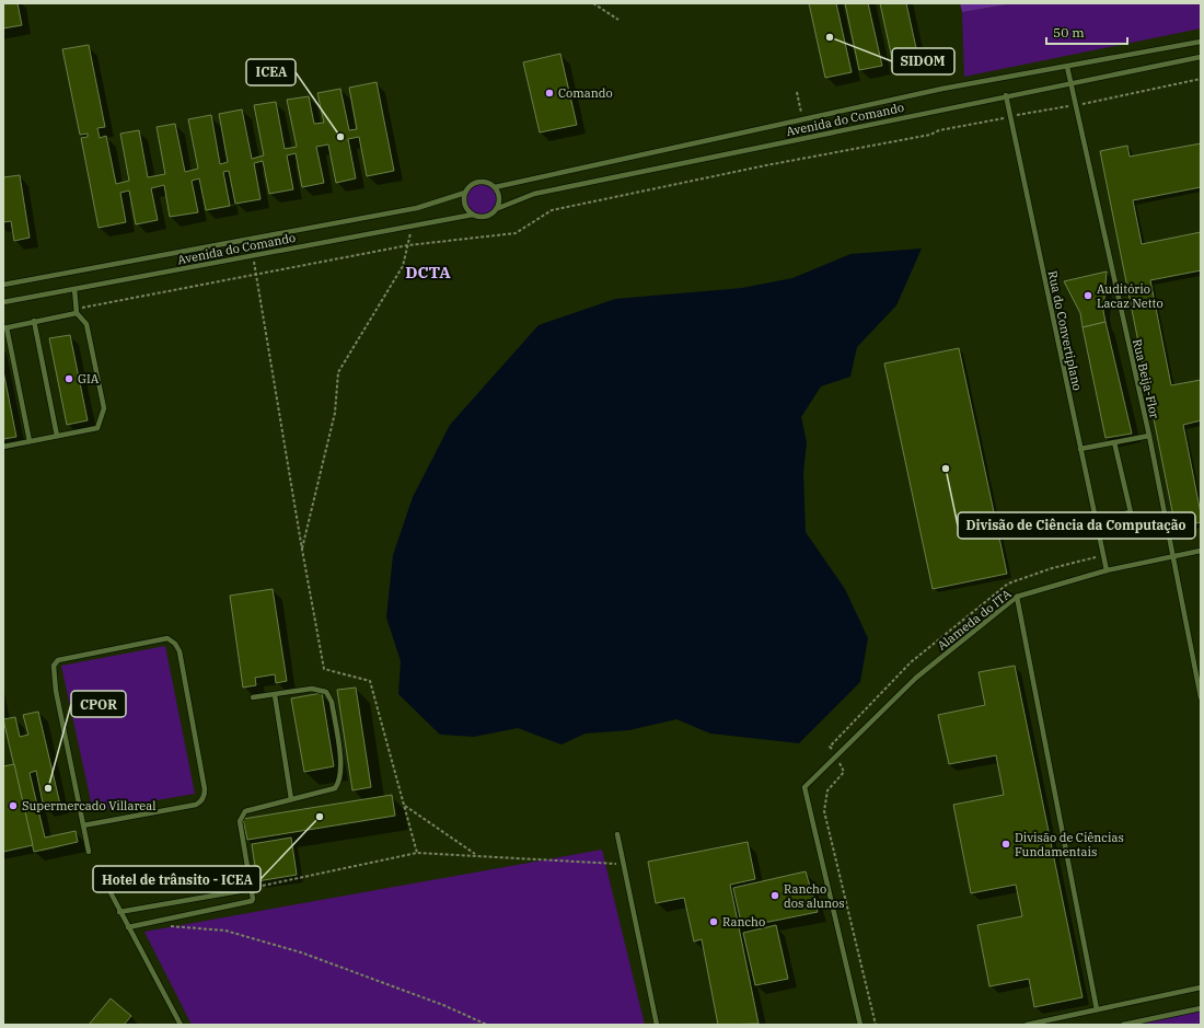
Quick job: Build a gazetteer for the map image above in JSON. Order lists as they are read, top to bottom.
{
  "streets": {
    "lane": [
      "Avenida do Comando",
      "Rua do Convertiplano",
      "Rua Beija-Flor",
      "Alameda do ITA"
    ]
  },
  "crossings": [
    ["Avenida do Comando", "Rua do Convertiplano"],
    ["Avenida do Comando", "Rua Beija-Flor"],
    ["Rua do Convertiplano", "Alameda do ITA"],
    ["Rua Beija-Flor", "Alameda do ITA"]
  ],
  "districts": ["DCTA"],
  "places": [
    "SIDOM",
    "Comando",
    "ICEA",
    "Auditório Lacaz Netto",
    "GIA",
    "Divisão de Ciência da Computação",
    "CPOR",
    "Supermercado Villareal",
    "Hotel de trânsito - ICEA",
    "Divisão de Ciências Fundamentais",
    "Rancho dos alunos",
    "Rancho"
  ],
  "scale_bar": "50 m"
}
